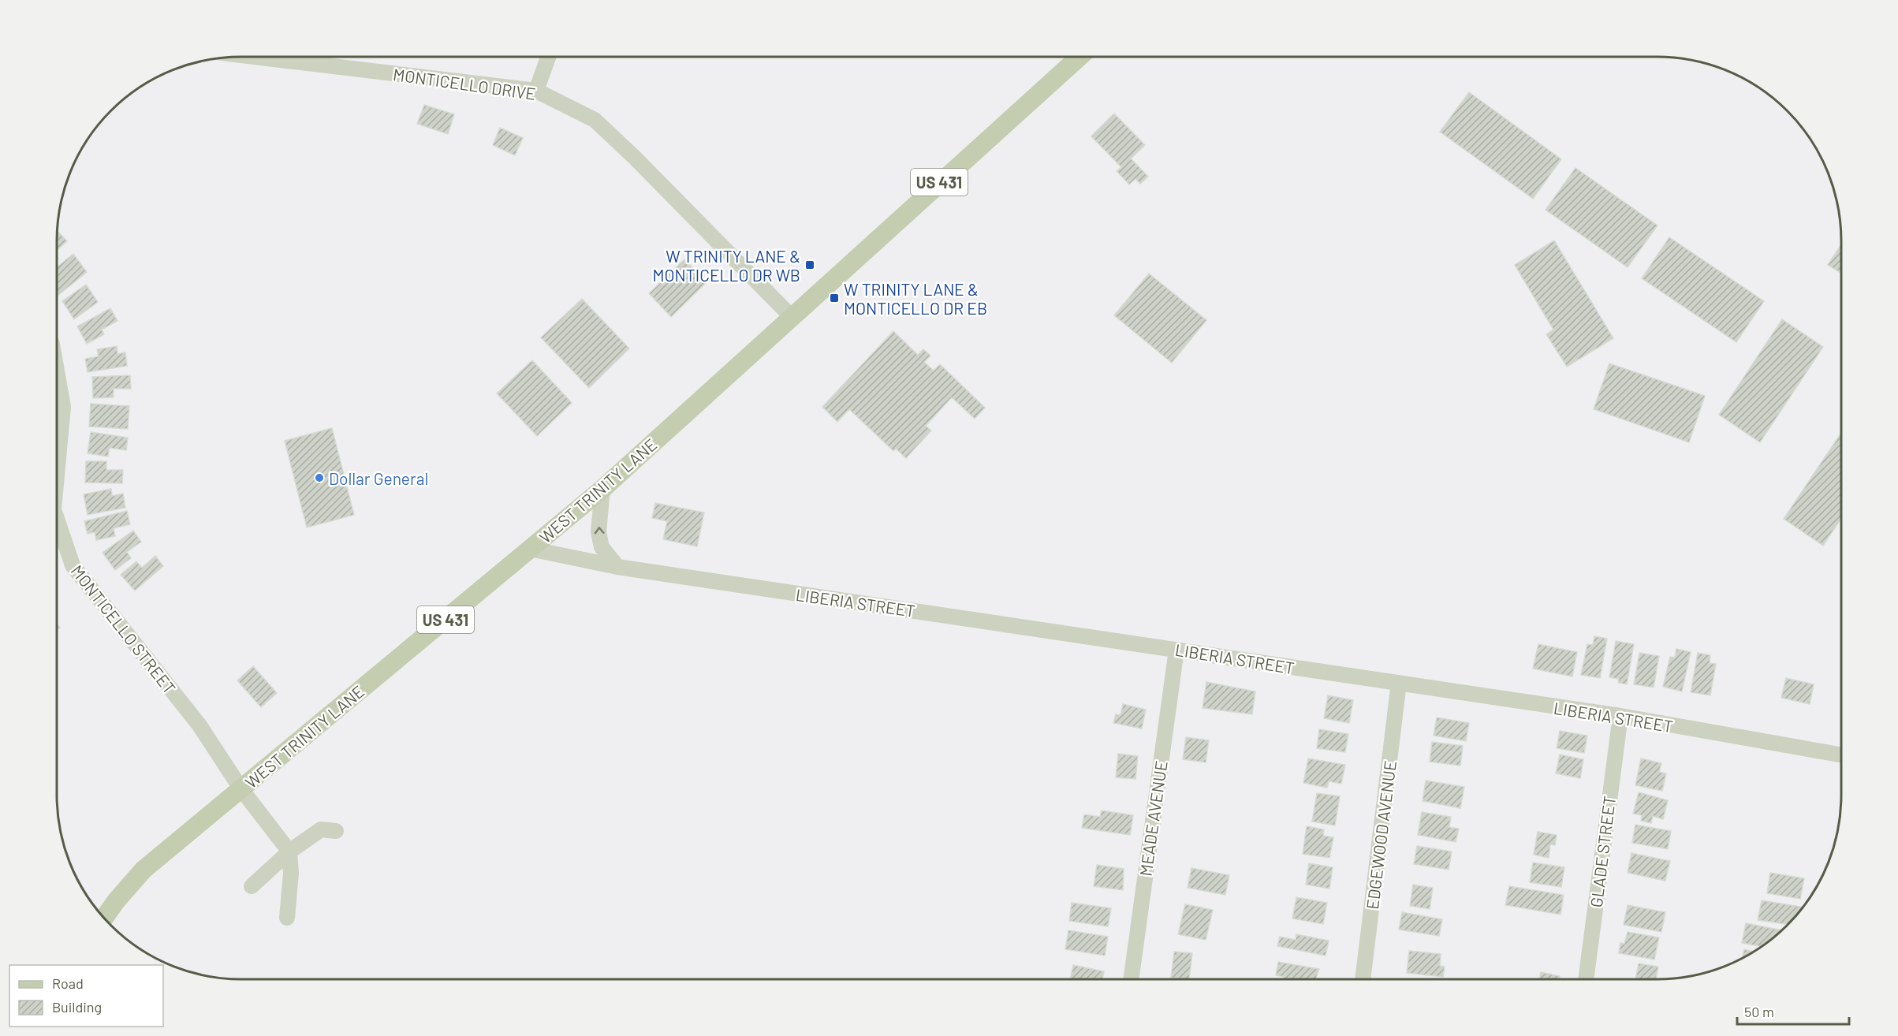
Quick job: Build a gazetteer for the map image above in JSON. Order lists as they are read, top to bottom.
{
  "streets": {
    "main road": ["US 431", "WEST TRINITY LANE"],
    "street": [
      "MONTICELLO DRIVE",
      "LIBERIA STREET",
      "MONTICELLO STREET",
      "MEADE AVENUE",
      "EDGEWOOD AVENUE",
      "GLADE STREET"
    ]
  },
  "crossings": [
    ["MONTICELLO DRIVE", "WEST TRINITY LANE"],
    ["WEST TRINITY LANE", "LIBERIA STREET"],
    ["WEST TRINITY LANE", "MONTICELLO STREET"],
    ["LIBERIA STREET", "MEADE AVENUE"],
    ["LIBERIA STREET", "EDGEWOOD AVENUE"],
    ["LIBERIA STREET", "GLADE STREET"]
  ],
  "places": {
    "transit": ["W TRINITY LANE & MONTICELLO DR WB", "W TRINITY LANE & MONTICELLO DR EB"],
    "other": ["Dollar General"]
  },
  "legend": ["Road", "Building"],
  "scale_bar": "50 m"
}
